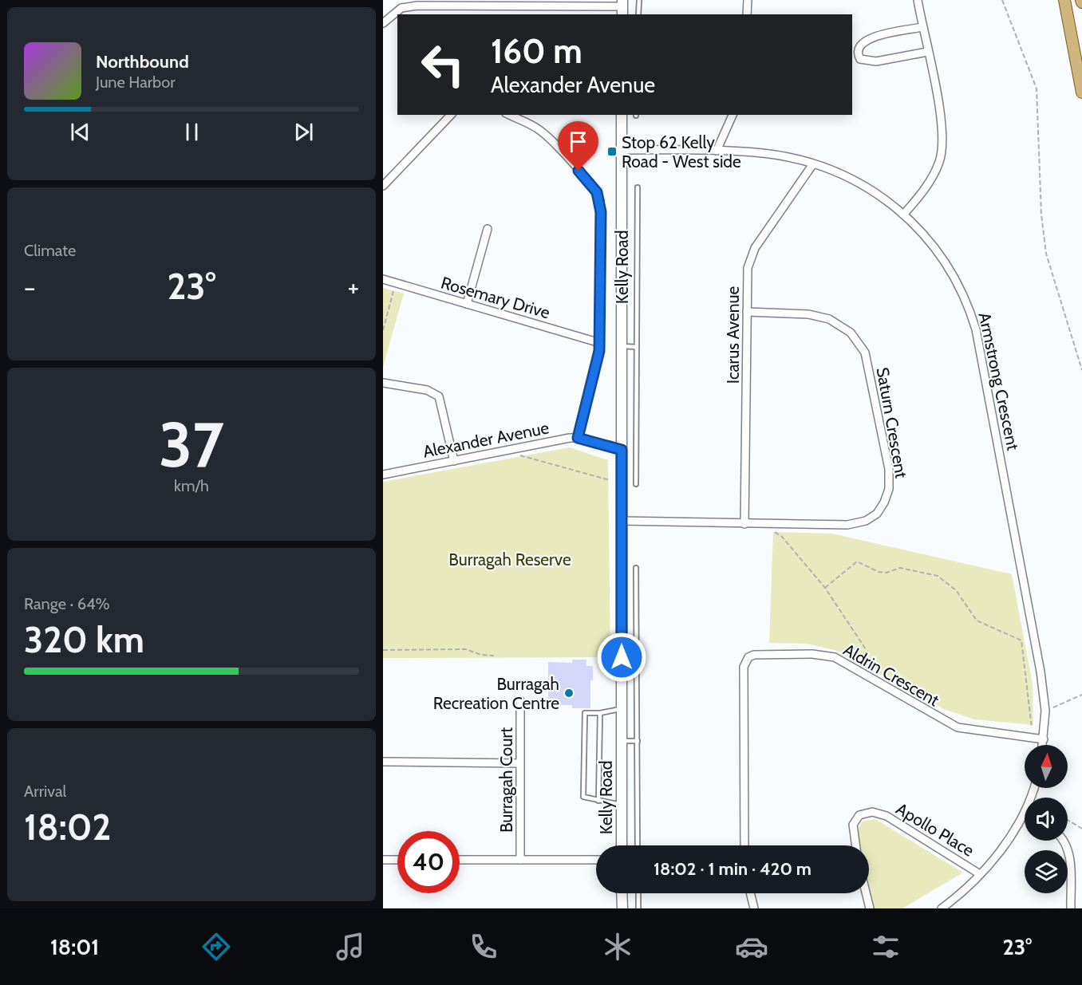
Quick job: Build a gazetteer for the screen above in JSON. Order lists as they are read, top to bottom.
{
  "streets": {
    "street": [
      "Kelly Road",
      "Rosemary Drive",
      "Icarus Avenue",
      "Armstrong Crescent",
      "Saturn Crescent",
      "Alexander Avenue",
      "Aldrin Crescent",
      "Burragah Court",
      "Apollo Place"
    ]
  },
  "crossings": [
    ["Kelly Road", "Armstrong Crescent"],
    ["Kelly Road", "Saturn Crescent"],
    ["Kelly Road", "Alexander Avenue"],
    ["Icarus Avenue", "Armstrong Crescent"],
    ["Icarus Avenue", "Saturn Crescent"],
    ["Armstrong Crescent", "Aldrin Crescent"]
  ],
  "parks": ["Burragah Reserve"],
  "places": {
    "transit": ["Stop 62 Kelly Road - West side"],
    "other": ["Burragah Recreation Centre"]
  },
  "north": "top",
  "page": {
    "turn": ["160 m", "Alexander Avenue"],
    "song": ["Northbound", "June Harbor"],
    "tile": [
      "Climate",
      ["37", "km/h"],
      ["Range · 64%", "320 km"],
      ["Arrival", "18:02"]
    ],
    "heat": ["−", "23°", "+"],
    "limit": "40",
    "trip": "18:02 · 1 min · 420 m",
    "tabs": ["18:01", "23°"]
  }
}
